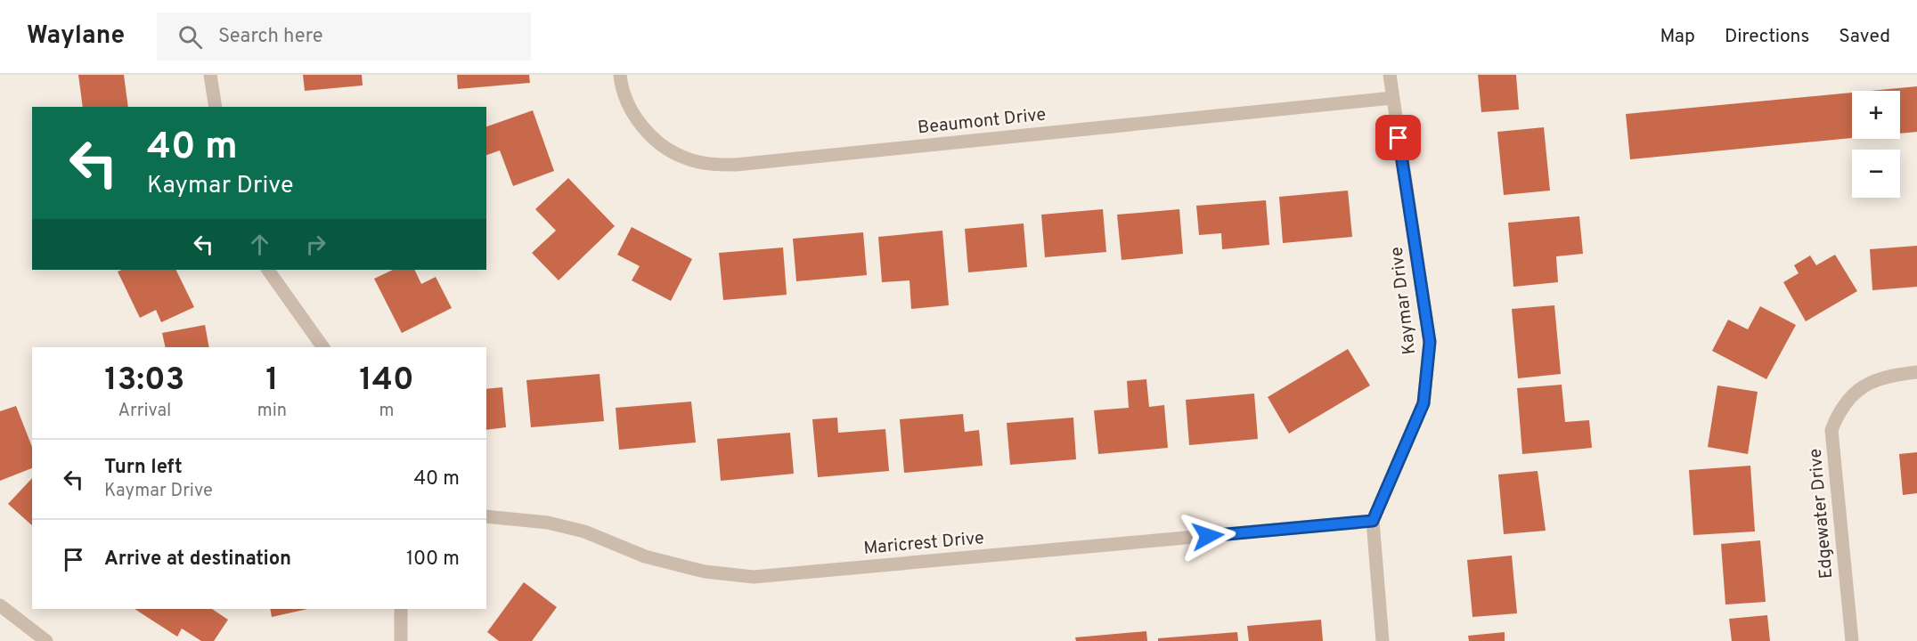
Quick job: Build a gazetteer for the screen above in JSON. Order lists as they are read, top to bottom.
{
  "streets": {
    "street": [
      "Beaumont Drive",
      "Kaymar Drive",
      "Edgewater Drive",
      "Maricrest Drive"
    ]
  },
  "crossings": [
    ["Beaumont Drive", "Kaymar Drive"],
    ["Kaymar Drive", "Maricrest Drive"]
  ],
  "page": {
    "header": "Waylane",
    "search": "Search here",
    "nav": ["Map", "Directions", "Saved"],
    "map_buttons": ["+", "−"],
    "turn": ["40 m", "Kaymar Drive"],
    "eta": [
      "13:03",
      "Arrival",
      "1",
      "min",
      "140",
      "m"
    ],
    "list": [
      {
        "name": "Turn left",
        "note": "Kaymar Drive",
        "value": "40 m"
      },
      {
        "name": "Arrive at destination",
        "value": "100 m"
      }
    ]
  }
}
